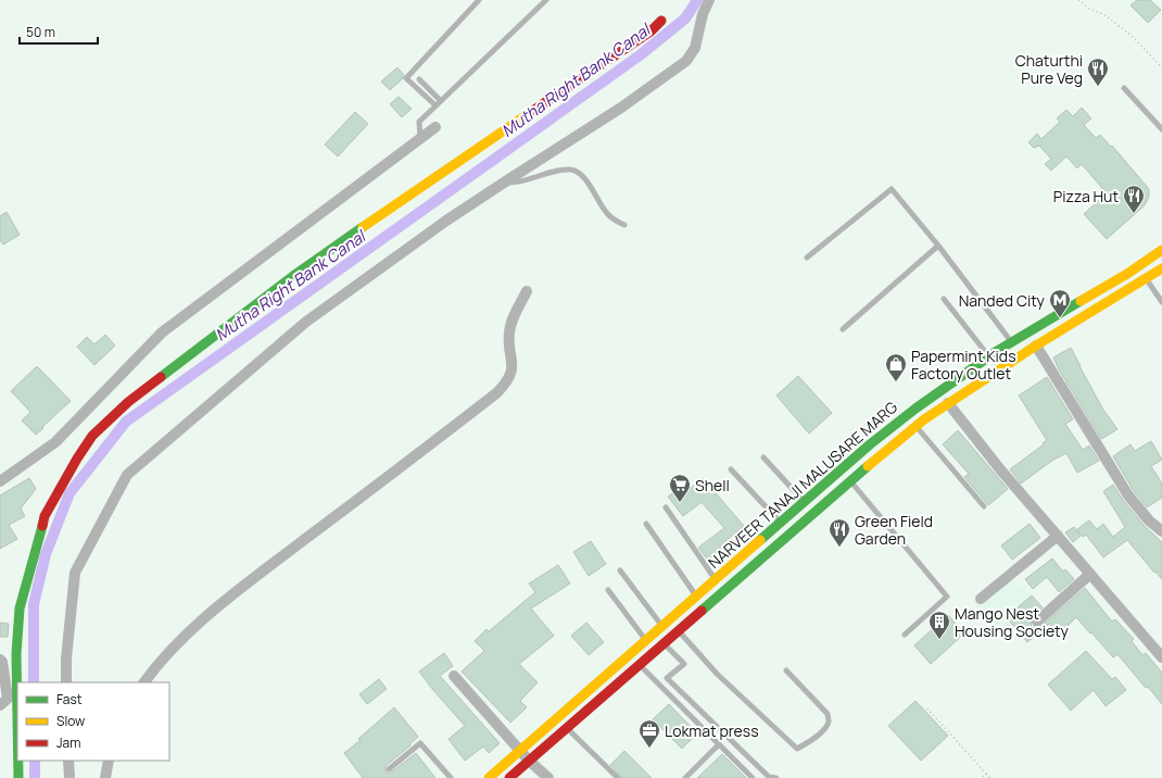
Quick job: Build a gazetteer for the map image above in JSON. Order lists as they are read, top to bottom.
{
  "streets": {
    "main road": ["NARVEER TANAJI MALUSARE MARG"]
  },
  "water": ["Mutha Right Bank Canal"],
  "places": {
    "restaurant": ["Chaturthi Pure Veg", "Pizza Hut", "Green Field Garden"],
    "metro station": ["Nanded City"],
    "shop": ["Papermint Kids Factory Outlet"],
    "supermarket": ["Shell"],
    "building": ["Mango Nest Housing Society"],
    "office": ["Lokmat press"]
  },
  "legend": ["Fast", "Slow", "Jam"],
  "scale_bar": "50 m"
}
